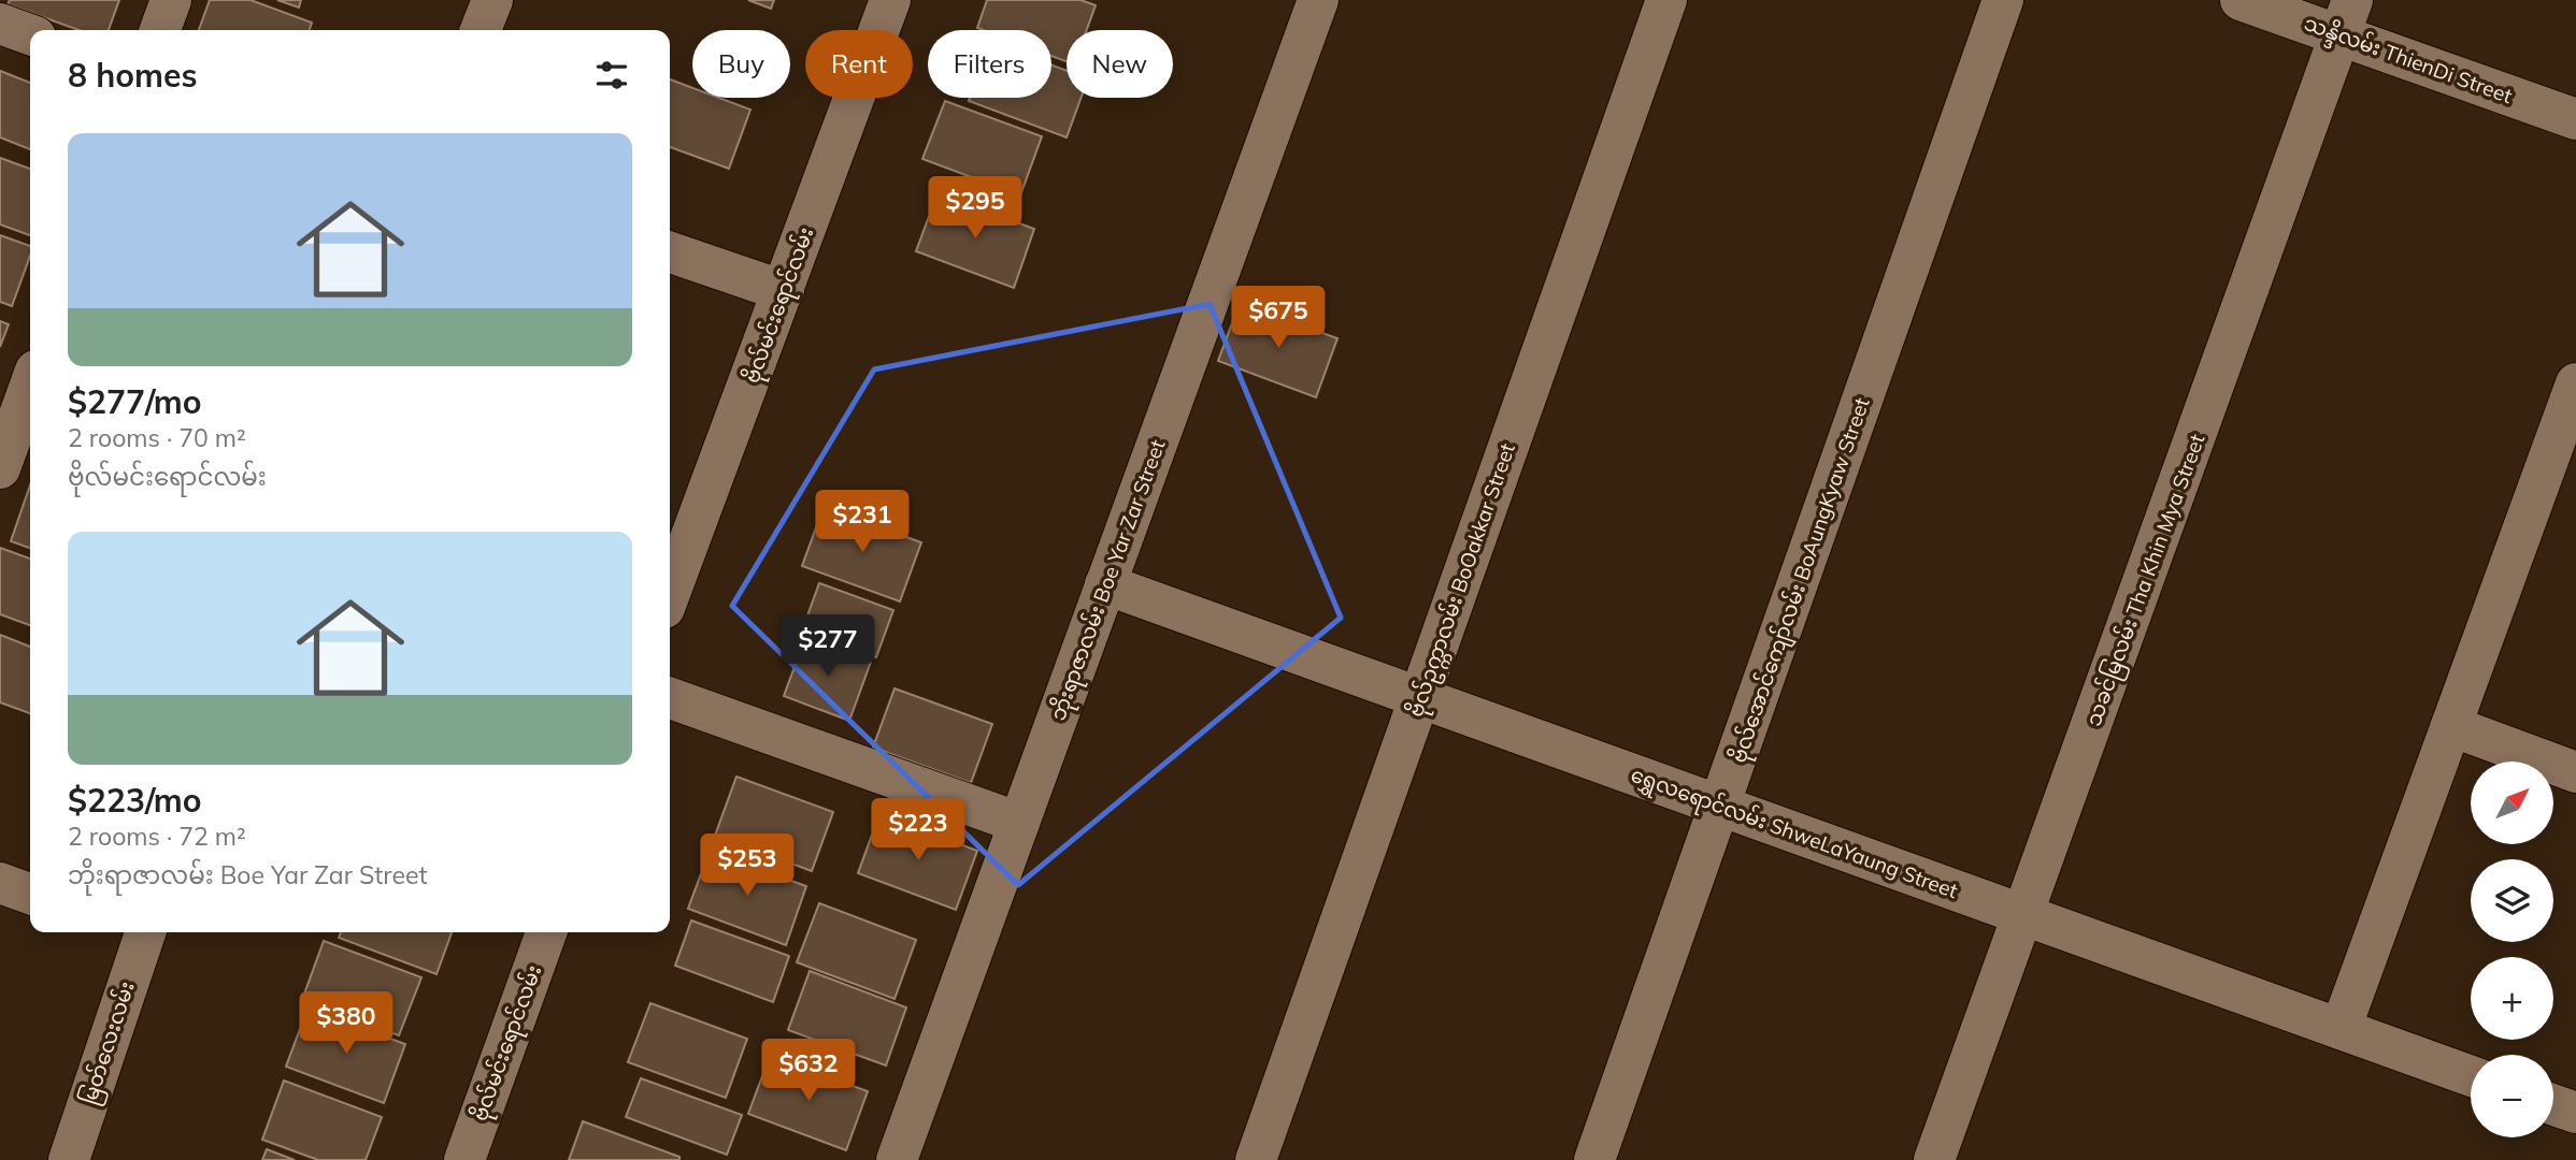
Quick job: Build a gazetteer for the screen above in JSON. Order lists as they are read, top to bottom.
{
  "streets": {
    "street": [
      "သန္ဒိလမ်း ThienDi Street",
      "ဗိုလ်မင်းရောင်လမ်း",
      "ဘိုးရာဇာလမ်း Boe Yar Zar Street",
      "ဗိုလ်ဥက္ကာလမ်း BoOakkar Street",
      "ဗိုလ်အောင်ကျော်လမ်း BoAungKyaw Street",
      "သခင်မြလမ်း Tha Khin Mya Street",
      "ရွှေလရောင်လမ်း ShweLaYaung Street",
      "မြတ်လေးလမ်း"
    ]
  },
  "crossings": [
    ["သန္ဒိလမ်း ThienDi Street", "သခင်မြလမ်း Tha Khin Mya Street"],
    ["ဘိုးရာဇာလမ်း Boe Yar Zar Street", "ရွှေလရောင်လမ်း ShweLaYaung Street"],
    ["ဗိုလ်ဥက္ကာလမ်း BoOakkar Street", "ရွှေလရောင်လမ်း ShweLaYaung Street"],
    ["ဗိုလ်အောင်ကျော်လမ်း BoAungKyaw Street", "ရွှေလရောင်လမ်း ShweLaYaung Street"],
    ["သခင်မြလမ်း Tha Khin Mya Street", "ရွှေလရောင်လမ်း ShweLaYaung Street"]
  ],
  "north": "top right",
  "page": {
    "chip": [
      "Buy",
      "Rent",
      "Filters",
      "New"
    ],
    "heading": "8 homes",
    "list": [
      {
        "name": "$277/mo",
        "note": "2 rooms · 70 m² · ဗိုလ်မင်းရောင်လမ်း"
      },
      {
        "name": "$223/mo",
        "note": "2 rooms · 72 m² · ဘိုးရာဇာလမ်း Boe Yar Zar Street"
      }
    ],
    "price": [
      "$295",
      "$675",
      "$231",
      "$277",
      "$223",
      "$253",
      "$380",
      "$632"
    ],
    "map_buttons": ["+", "−"]
  }
}
